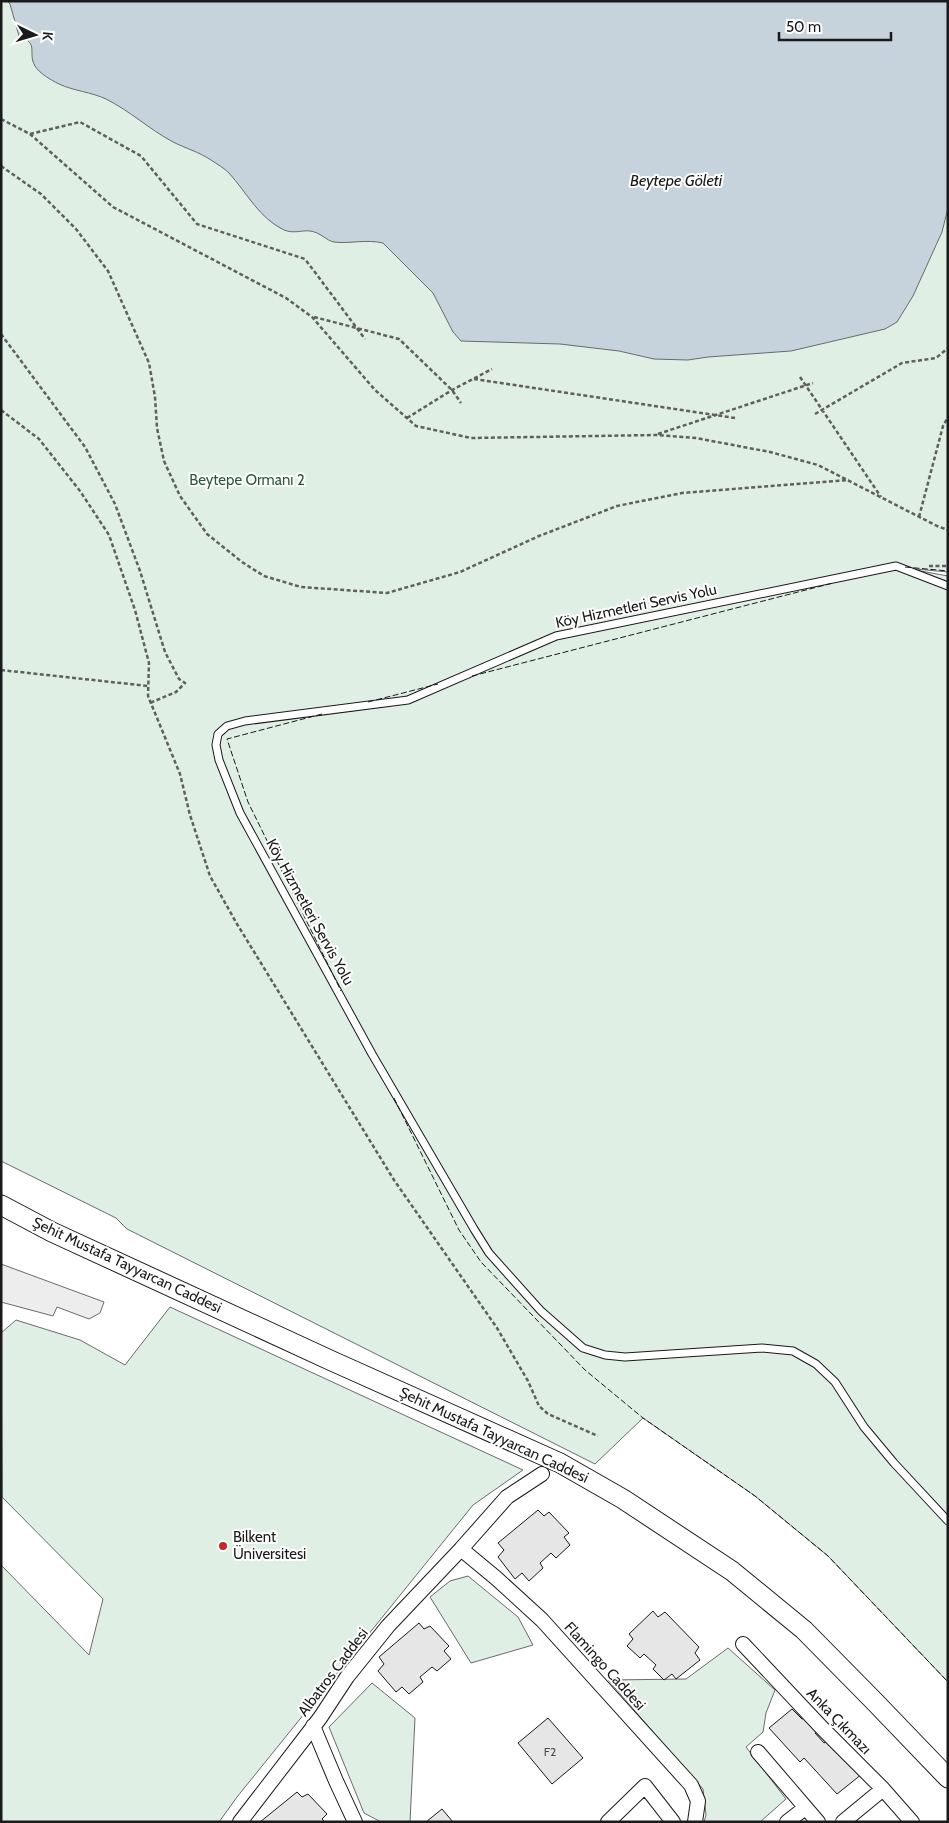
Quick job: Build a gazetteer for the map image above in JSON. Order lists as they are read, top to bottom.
{
  "streets": {
    "main road": ["Şehit Mustafa Tayyarcan Caddesi"],
    "street": ["Flamingo Caddesi", "Albatros Caddesi", "Anka Çıkmazı"],
    "lane": ["Köy Hizmetleri Servis Yolu"]
  },
  "crossings": [
    ["Flamingo Caddesi", "Albatros Caddesi"]
  ],
  "water": ["Beytepe Göleti"],
  "parks": ["Beytepe Ormanı 2"],
  "places": ["Bilkent Üniversitesi"],
  "house_numbers": ["F2"],
  "scale_bar": "50 m",
  "north": "right"
}
